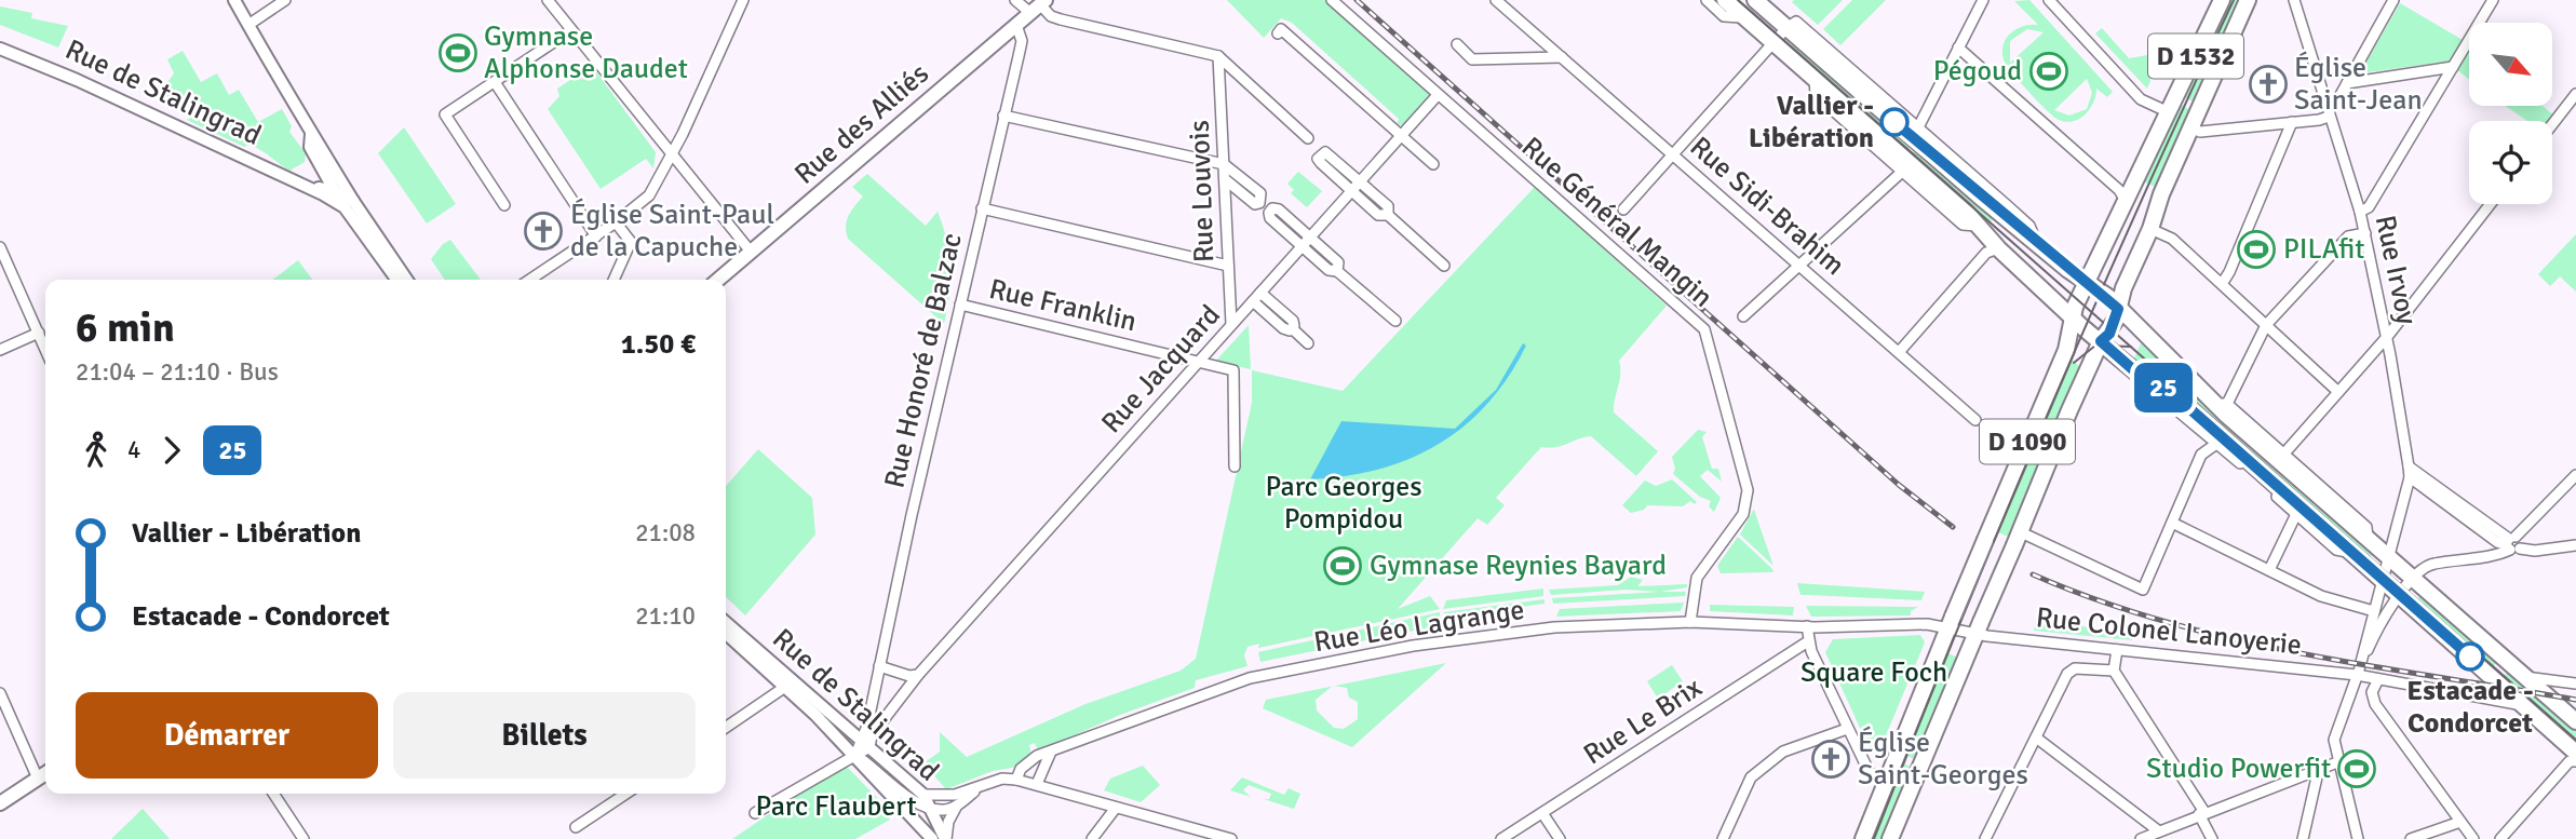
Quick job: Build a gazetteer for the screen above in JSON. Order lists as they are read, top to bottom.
{
  "streets": {
    "main road": ["D 1532", "Rue des Alliés", "D 1090"],
    "street": [
      "Rue de Stalingrad",
      "Rue Louvois",
      "Rue Sidi-Brahim",
      "Rue Général Mangin",
      "Rue Irvoy",
      "Rue Franklin",
      "Rue Honoré de Balzac",
      "Rue Jacquard",
      "Rue Léo Lagrange",
      "Rue Colonel Lanoyerie",
      "Rue Le Brix"
    ]
  },
  "crossings": [
    ["Rue de Stalingrad", "Rue Honoré de Balzac"],
    ["Rue des Alliés", "Rue Honoré de Balzac"],
    ["Rue Louvois", "Rue Jacquard"],
    ["Rue Général Mangin", "Rue Jacquard"],
    ["Rue Général Mangin", "Rue Léo Lagrange"],
    ["Rue Irvoy", "Rue Colonel Lanoyerie"],
    ["Rue Franklin", "Rue Honoré de Balzac"],
    ["Rue Franklin", "Rue Jacquard"],
    ["Rue Honoré de Balzac", "Rue Jacquard"],
    ["D 1090", "Rue Léo Lagrange"],
    ["D 1090", "Rue Colonel Lanoyerie"],
    ["Rue Léo Lagrange", "Rue Colonel Lanoyerie"]
  ],
  "parks": ["Parc Georges Pompidou", "Square Foch", "Parc Flaubert"],
  "places": {
    "sports": [
      "Gymnase Alphonse Daudet",
      "Pégoud",
      "PILAfit",
      "Gymnase Reynies Bayard",
      "Studio Powerfit"
    ],
    "church": ["Église Saint-Jean", "Église Saint-Paul de la Capuche", "Église Saint-Georges"],
    "other": ["Vallier - Libération", "Estacade - Condorcet"]
  },
  "lines": ["bus line 25"],
  "north": "bottom right",
  "page": {
    "on_map": "25",
    "heading": ["6 min", "21:04 – 21:10 · Bus", "1.50 €"],
    "legs": ["4", "25"],
    "list": [
      {
        "name": "Vallier - Libération",
        "value": "21:08"
      },
      {
        "name": "Estacade - Condorcet",
        "value": "21:10"
      }
    ],
    "buttons": ["Démarrer", "Billets"]
  }
}
